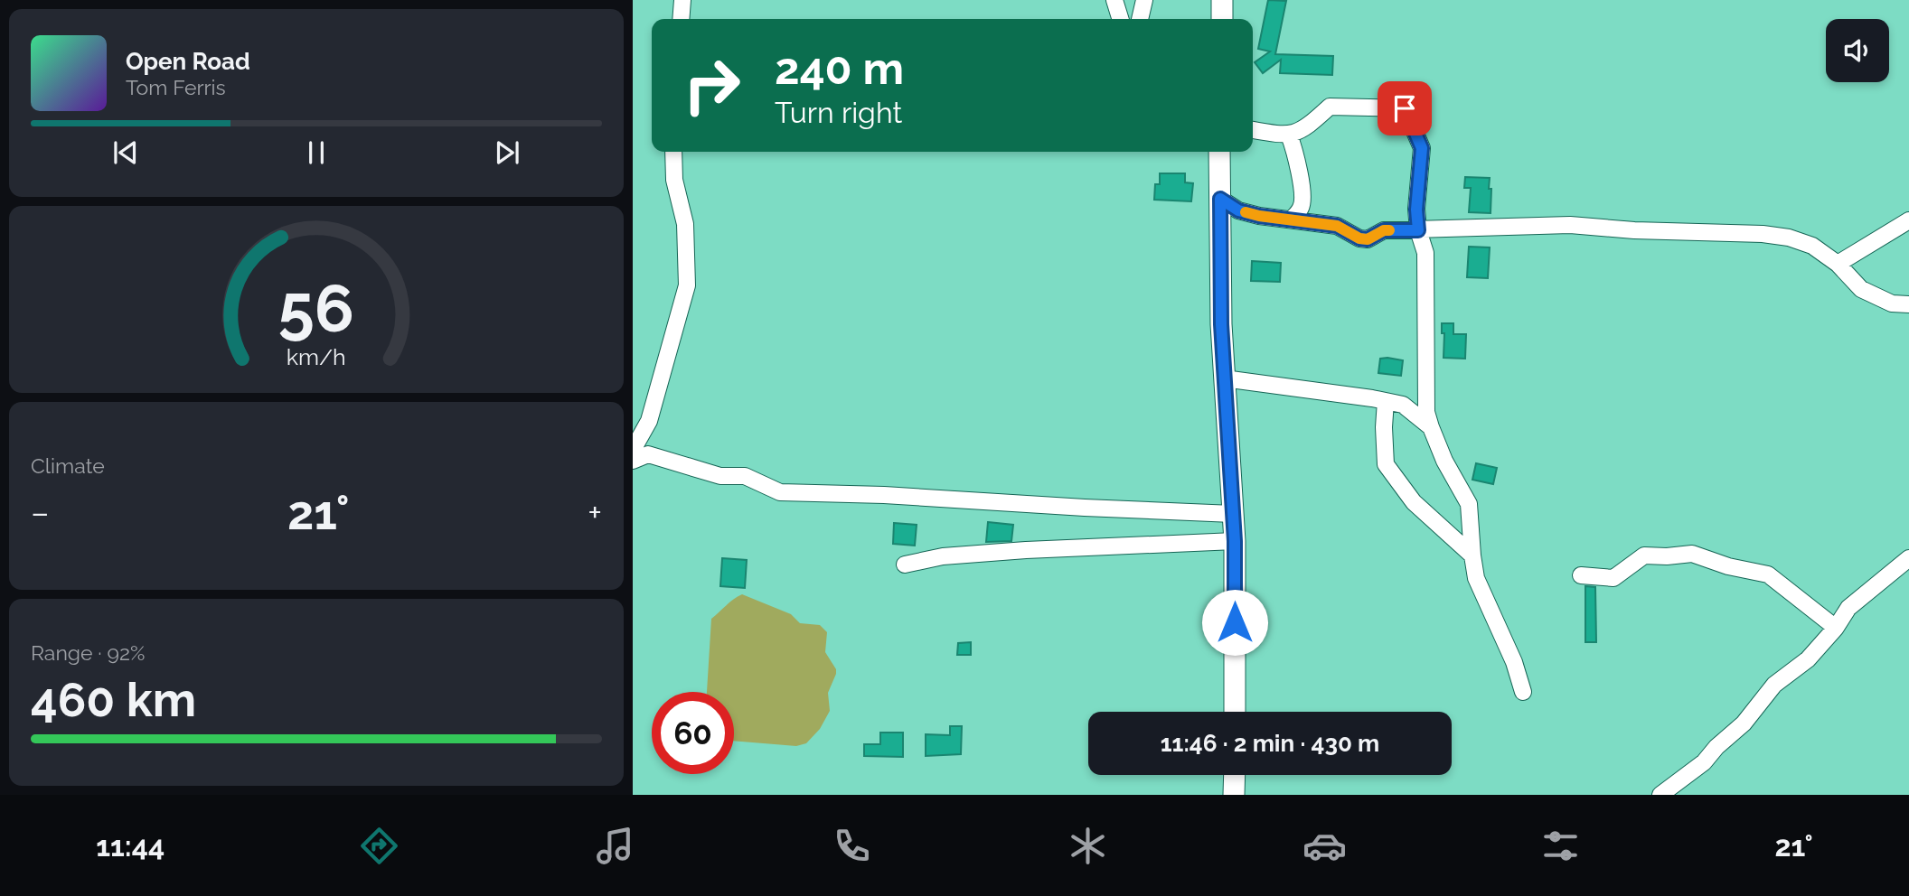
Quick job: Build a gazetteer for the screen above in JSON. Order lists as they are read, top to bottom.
{
  "page": {
    "turn": ["240 m", "Turn right"],
    "song": ["Open Road", "Tom Ferris"],
    "tile": [
      "Climate",
      ["Range · 92%", "460 km"]
    ],
    "heat": ["−", "21°", "+"],
    "limit": "60",
    "trip": "11:46 · 2 min · 430 m",
    "tabs": ["11:44", "21°"],
    "gauge": ["56", "km/h"]
  }
}
